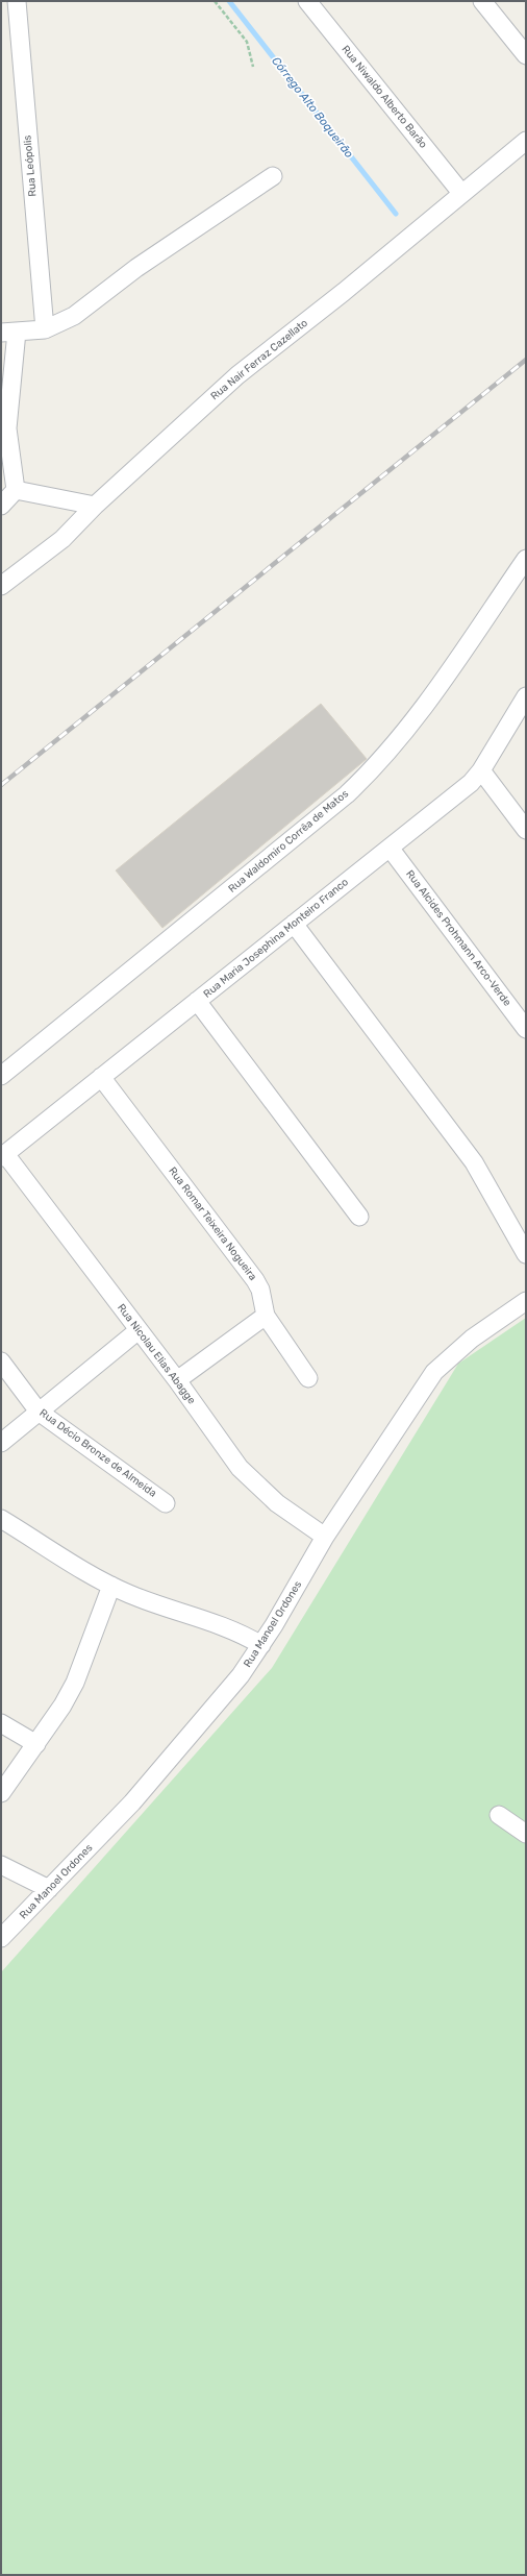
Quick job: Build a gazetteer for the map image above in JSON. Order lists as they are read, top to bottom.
{
  "streets": {
    "street": [
      "Rua Niwaldo Alberto Barão",
      "Rua Leópolis",
      "Rua Nair Ferraz Cazellato",
      "Rua Waldomiro Corrêa de Matos",
      "Rua Maria Josephina Monteiro Franco",
      "Rua Alcides Prohmann Arco-Verde",
      "Rua Romar Teixeira Nogueira",
      "Rua Nicolau Elias Abagge",
      "Rua Décio Bronze de Almeida",
      "Rua Manoel Ordones"
    ]
  },
  "crossings": [
    ["Rua Niwaldo Alberto Barão", "Rua Nair Ferraz Cazellato"],
    ["Rua Maria Josephina Monteiro Franco", "Rua Alcides Prohmann Arco-Verde"],
    ["Rua Maria Josephina Monteiro Franco", "Rua Romar Teixeira Nogueira"],
    ["Rua Maria Josephina Monteiro Franco", "Rua Nicolau Elias Abagge"],
    ["Rua Nicolau Elias Abagge", "Rua Manoel Ordones"]
  ],
  "water": ["Córrego Alto Boqueirão"]
}
